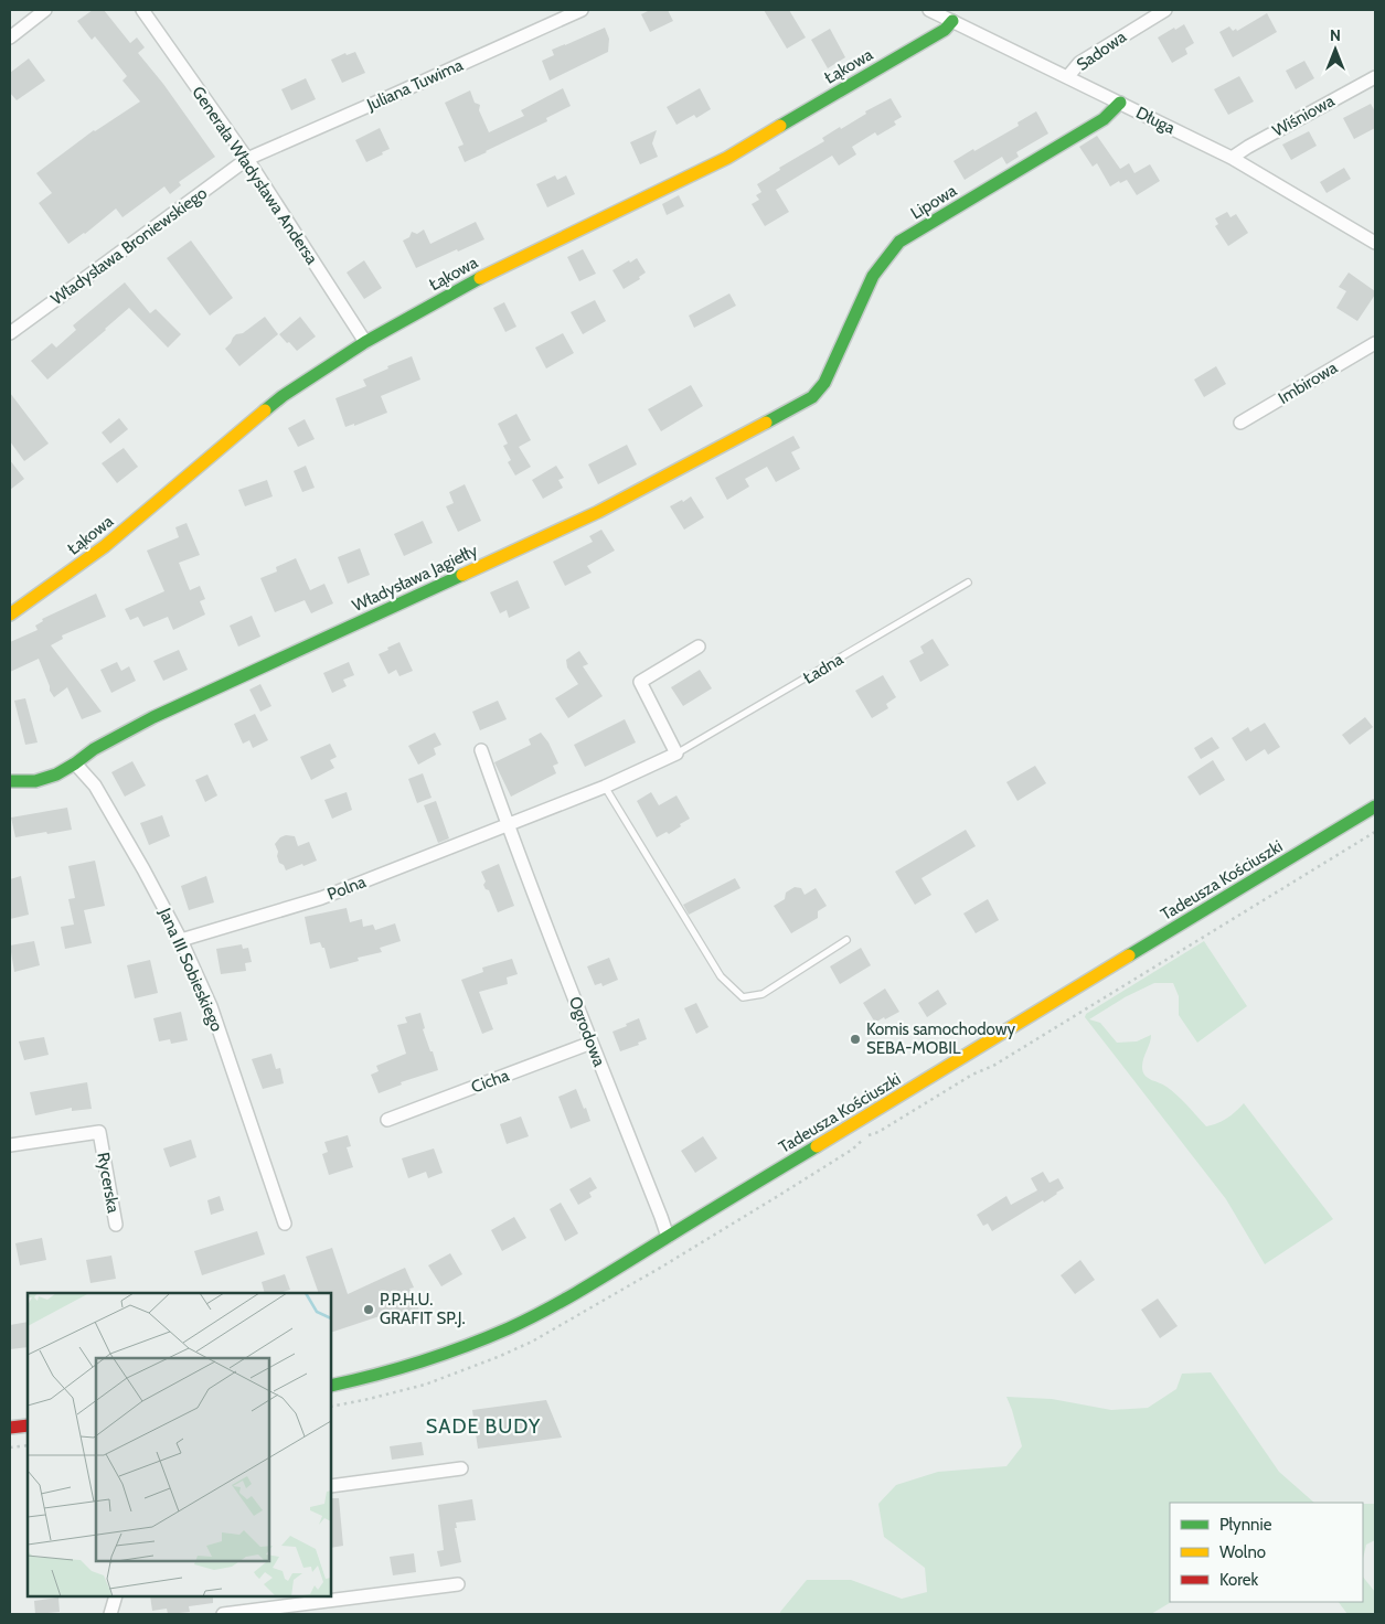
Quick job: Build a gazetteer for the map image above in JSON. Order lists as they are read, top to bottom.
{
  "streets": {
    "street": [
      "Sadowa",
      "Łąkowa",
      "Juliana Tuwima",
      "Wiśniowa",
      "Długa",
      "Generała Władysława Andersa",
      "Lipowa",
      "Władysława Broniewskiego",
      "Imbirowa",
      "Władysława Jagiełły",
      "Tadeusza Kościuszki",
      "Polna",
      "Jana III Sobieskiego",
      "Ogrodowa",
      "Cicha",
      "Rycerska"
    ],
    "lane": ["Ładna"]
  },
  "crossings": [
    ["Sadowa", "Długa"],
    ["Łąkowa", "Długa"],
    ["Łąkowa", "Generała Władysława Andersa"],
    ["Juliana Tuwima", "Generała Władysława Andersa"],
    ["Juliana Tuwima", "Władysława Broniewskiego"],
    ["Wiśniowa", "Długa"],
    ["Długa", "Lipowa"],
    ["Generała Władysława Andersa", "Władysława Broniewskiego"],
    ["Lipowa", "Władysława Jagiełły"],
    ["Władysława Jagiełły", "Jana III Sobieskiego"],
    ["Ładna", "Polna"],
    ["Tadeusza Kościuszki", "Ogrodowa"],
    ["Polna", "Jana III Sobieskiego"],
    ["Polna", "Ogrodowa"],
    ["Ogrodowa", "Cicha"]
  ],
  "districts": ["SADE BUDY"],
  "places": ["Komis samochodowy SEBA-MOBIL", "P.P.H.U. GRAFIT SP.J."],
  "legend": ["Płynnie", "Wolno", "Korek"],
  "north": "top"
}
